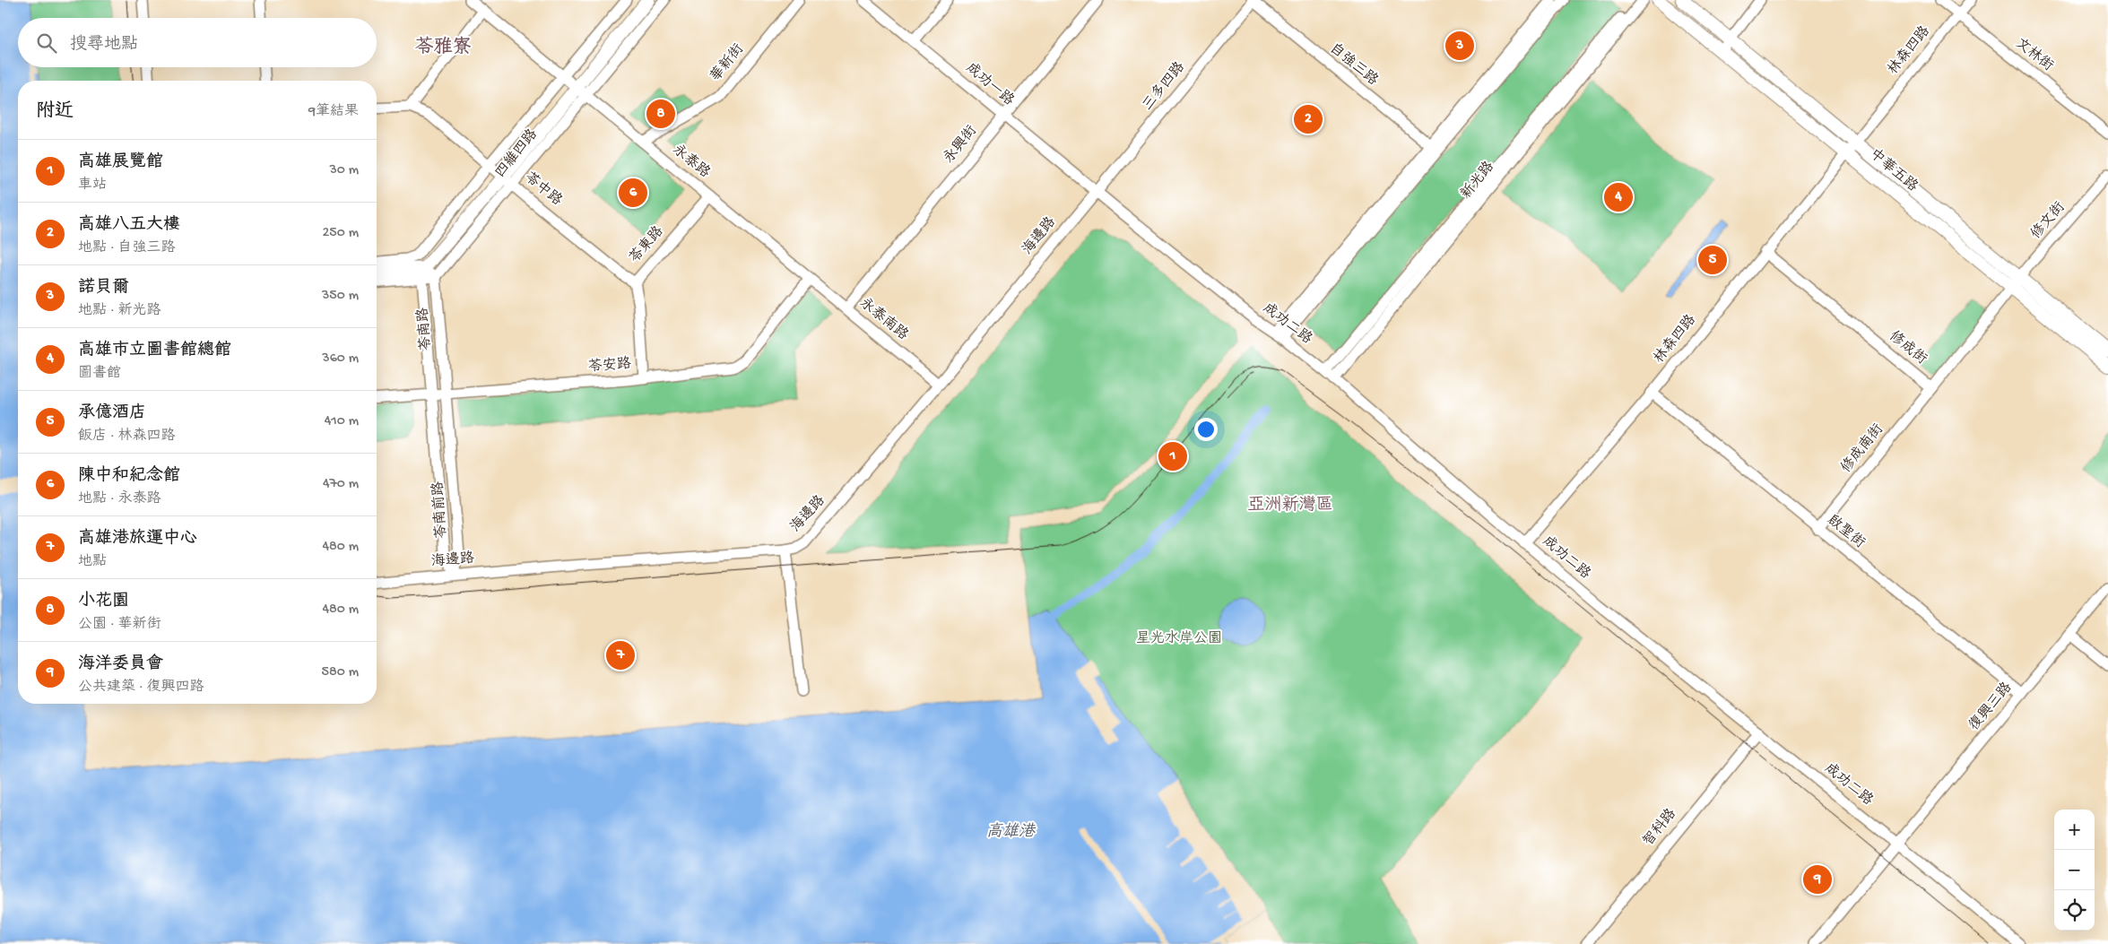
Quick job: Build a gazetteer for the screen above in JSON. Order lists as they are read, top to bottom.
{
  "streets": {
    "main road": ["四維四路", "中華五路"],
    "street": [
      "林森四路",
      "文林街",
      "華新街",
      "自強三路",
      "成功一路",
      "三多四路",
      "永興街",
      "永泰路",
      "新光路",
      "苓中路",
      "修文街",
      "海邊路",
      "苓東路",
      "永泰南路",
      "成功二路",
      "苓南路",
      "修成街",
      "苓安路",
      "修成南街",
      "苓南前路",
      "啟聖街",
      "復興三路",
      "智科路"
    ]
  },
  "crossings": [
    ["林森四路", "文林街"],
    ["林森四路", "中華五路"],
    ["林森四路", "成功二路"],
    ["林森四路", "修成街"],
    ["林森四路", "啟聖街"],
    ["華新街", "永泰路"],
    ["自強三路", "三多四路"],
    ["成功一路", "三多四路"],
    ["成功一路", "永興街"],
    ["成功一路", "海邊路"],
    ["成功一路", "成功二路"],
    ["三多四路", "海邊路"],
    ["三多四路", "成功二路"],
    ["永興街", "永泰南路"],
    ["四維四路", "永泰路"],
    ["四維四路", "苓中路"],
    ["四維四路", "苓南路"],
    ["永泰路", "苓東路"],
    ["永泰路", "永泰南路"],
    ["永泰路", "苓安路"],
    ["中華五路", "修文街"],
    ["中華五路", "修成街"],
    ["新光路", "成功二路"],
    ["苓中路", "苓東路"],
    ["修文街", "修成街"],
    ["海邊路", "永泰南路"],
    ["海邊路", "成功二路"],
    ["海邊路", "苓南前路"],
    ["苓東路", "苓安路"],
    ["永泰南路", "苓安路"],
    ["成功二路", "復興三路"],
    ["成功二路", "智科路"],
    ["苓南路", "苓安路"],
    ["苓南路", "苓南前路"],
    ["修成街", "修成南街"],
    ["苓安路", "苓南前路"],
    ["修成南街", "啟聖街"],
    ["啟聖街", "復興三路"]
  ],
  "districts": ["苓雅寮", "亞洲新灣區"],
  "water": ["高雄港"],
  "parks": ["星光水岸公園"],
  "page": {
    "search": "搜尋地點",
    "pins": [
      "3",
      "8",
      "2",
      "6",
      "4",
      "5",
      "1",
      "7",
      "9"
    ],
    "heading": ["附近", "9筆結果"],
    "list": [
      {
        "mark": "1",
        "name": "高雄展覽館",
        "note": "車站",
        "value": "30 m"
      },
      {
        "mark": "2",
        "name": "高雄八五大樓",
        "note": "地點 · 自強三路",
        "value": "250 m"
      },
      {
        "mark": "3",
        "name": "諾貝爾",
        "note": "地點 · 新光路",
        "value": "350 m"
      },
      {
        "mark": "4",
        "name": "高雄市立圖書館總館",
        "note": "圖書館",
        "value": "360 m"
      },
      {
        "mark": "5",
        "name": "承億酒店",
        "note": "飯店 · 林森四路",
        "value": "410 m"
      },
      {
        "mark": "6",
        "name": "陳中和紀念館",
        "note": "地點 · 永泰路",
        "value": "470 m"
      },
      {
        "mark": "7",
        "name": "高雄港旅運中心",
        "note": "地點",
        "value": "480 m"
      },
      {
        "mark": "8",
        "name": "小花園",
        "note": "公園 · 華新街",
        "value": "480 m"
      },
      {
        "mark": "9",
        "name": "海洋委員會",
        "note": "公共建築 · 復興四路",
        "value": "580 m"
      }
    ],
    "map_buttons": ["+", "−"]
  }
}
